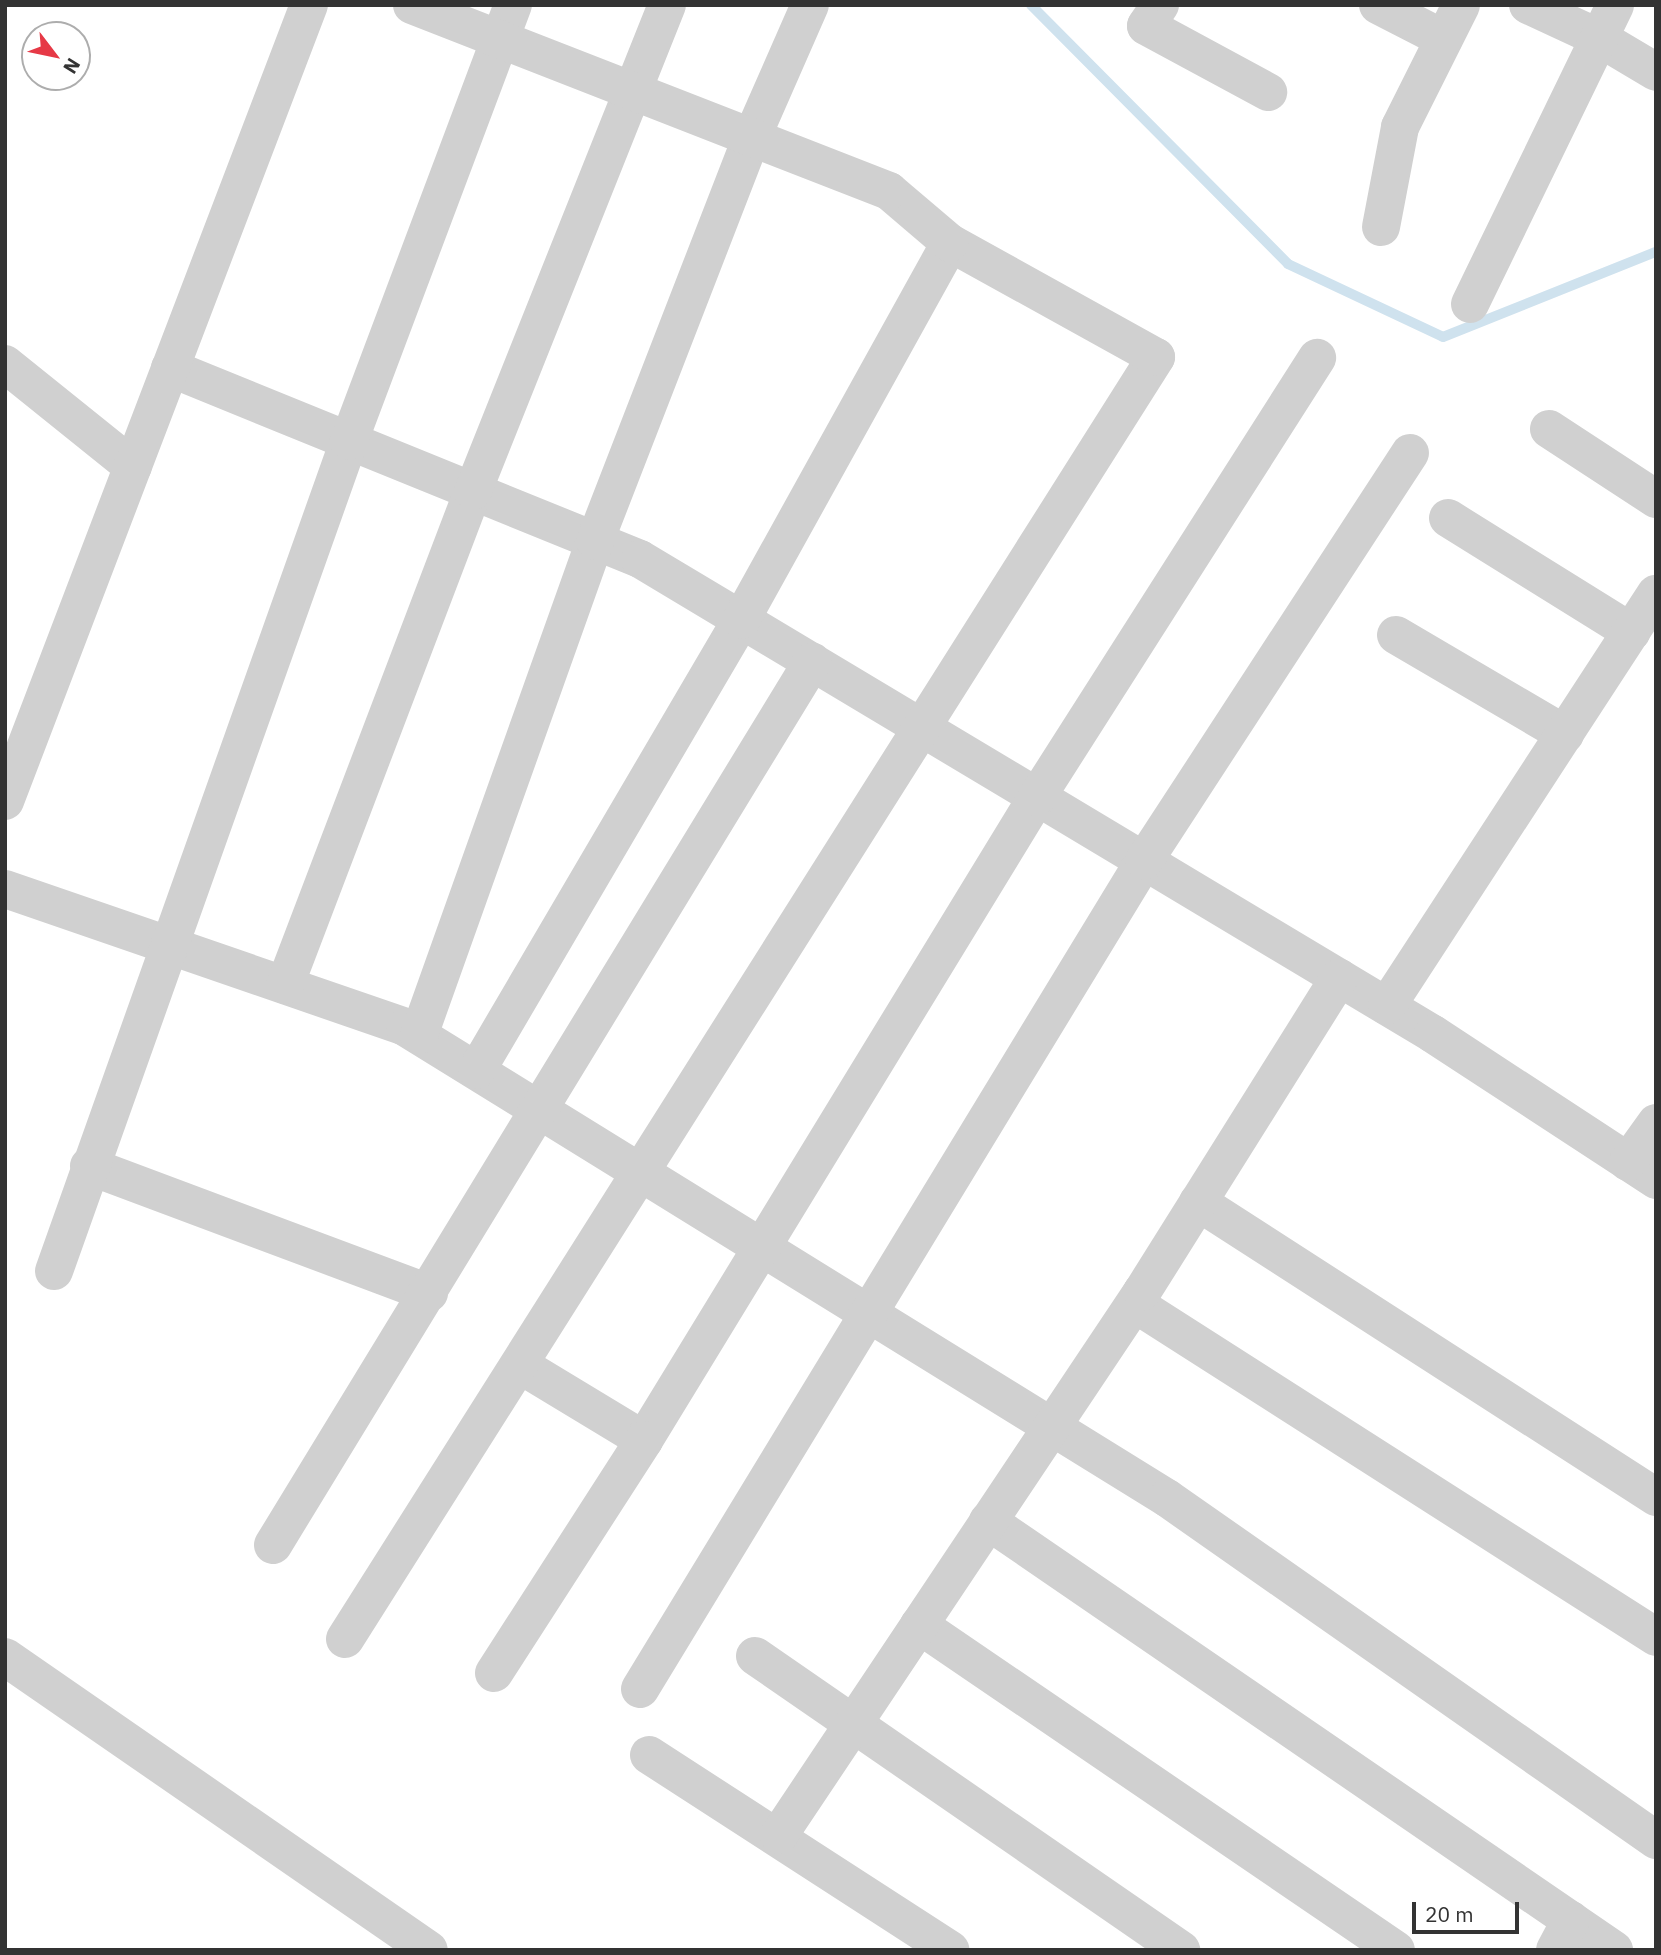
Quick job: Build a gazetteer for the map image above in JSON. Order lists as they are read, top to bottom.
{
  "scale_bar": "20 m",
  "north": "bottom right"
}
